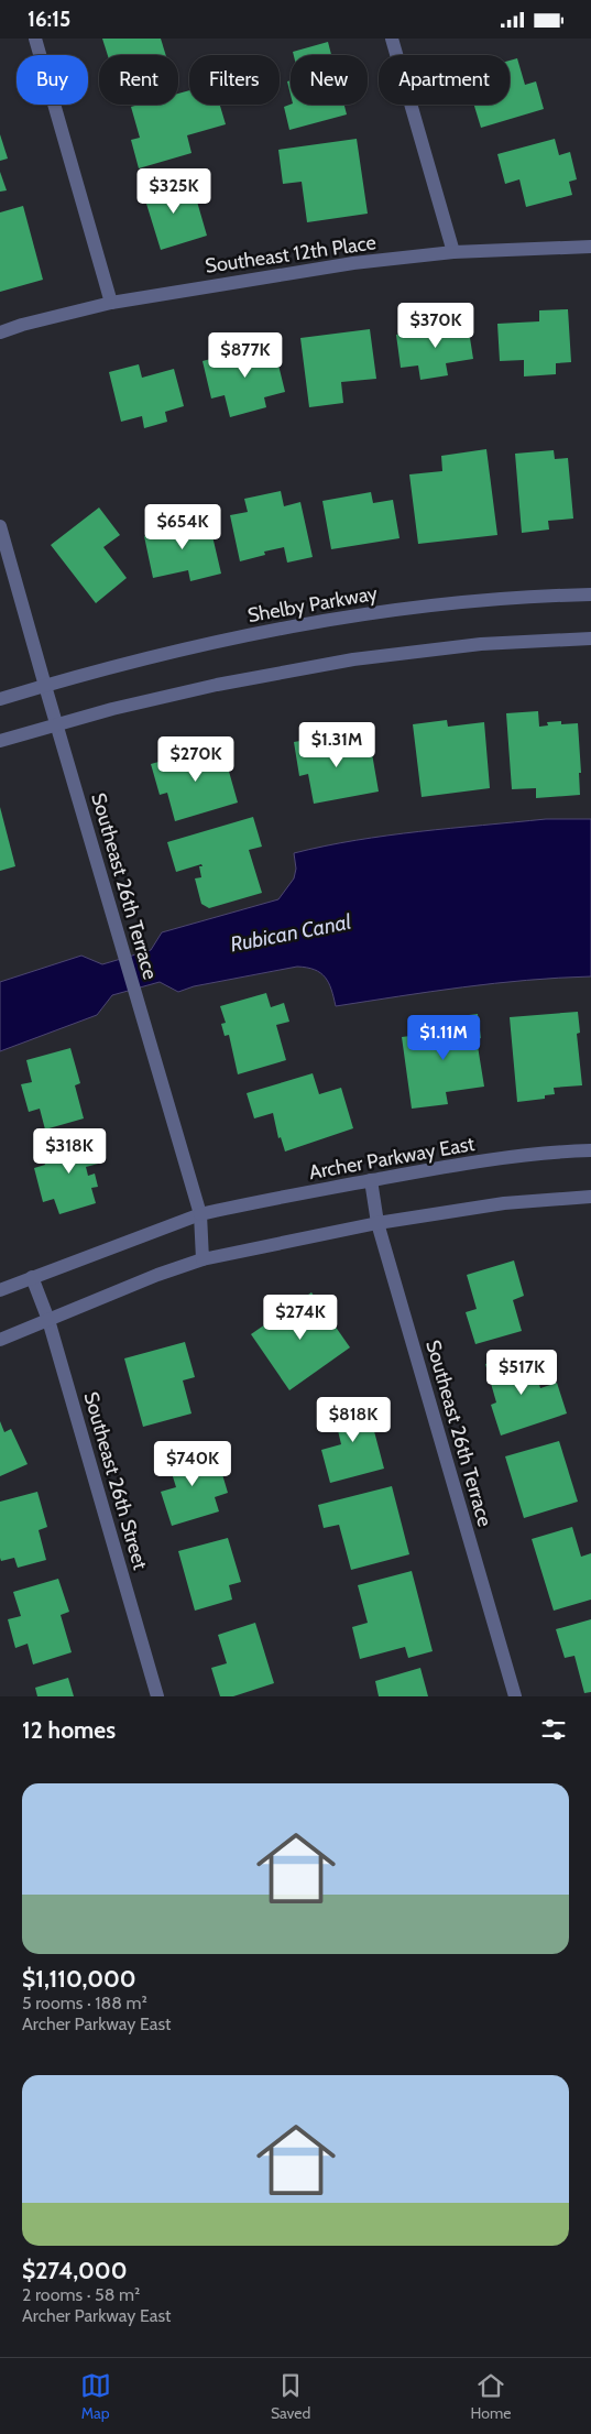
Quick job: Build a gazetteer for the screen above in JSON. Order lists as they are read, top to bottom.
{
  "streets": {
    "street": [
      "Southeast 12th Place",
      "Shelby Parkway",
      "Southeast 26th Terrace",
      "Archer Parkway East",
      "Southeast 26th Street"
    ]
  },
  "crossings": [
    ["Shelby Parkway", "Southeast 26th Terrace"],
    ["Southeast 26th Terrace", "Archer Parkway East"],
    ["Archer Parkway East", "Southeast 26th Street"]
  ],
  "water": ["Rubican Canal"],
  "page": {
    "status": "16:15",
    "chip": [
      "Buy",
      "Rent",
      "Filters",
      "New",
      "Apartment"
    ],
    "price": [
      "$325K",
      "$370K",
      "$877K",
      "$654K",
      "$1.31M",
      "$270K",
      "$1.11M",
      "$318K",
      "$274K",
      "$517K",
      "$818K",
      "$740K"
    ],
    "heading": "12 homes",
    "list": [
      {
        "name": "$1,110,000",
        "note": "5 rooms · 188 m² · Archer Parkway East"
      },
      {
        "name": "$274,000",
        "note": "2 rooms · 58 m² · Archer Parkway East"
      }
    ],
    "tabs": ["Map", "Saved", "Home"]
  }
}
